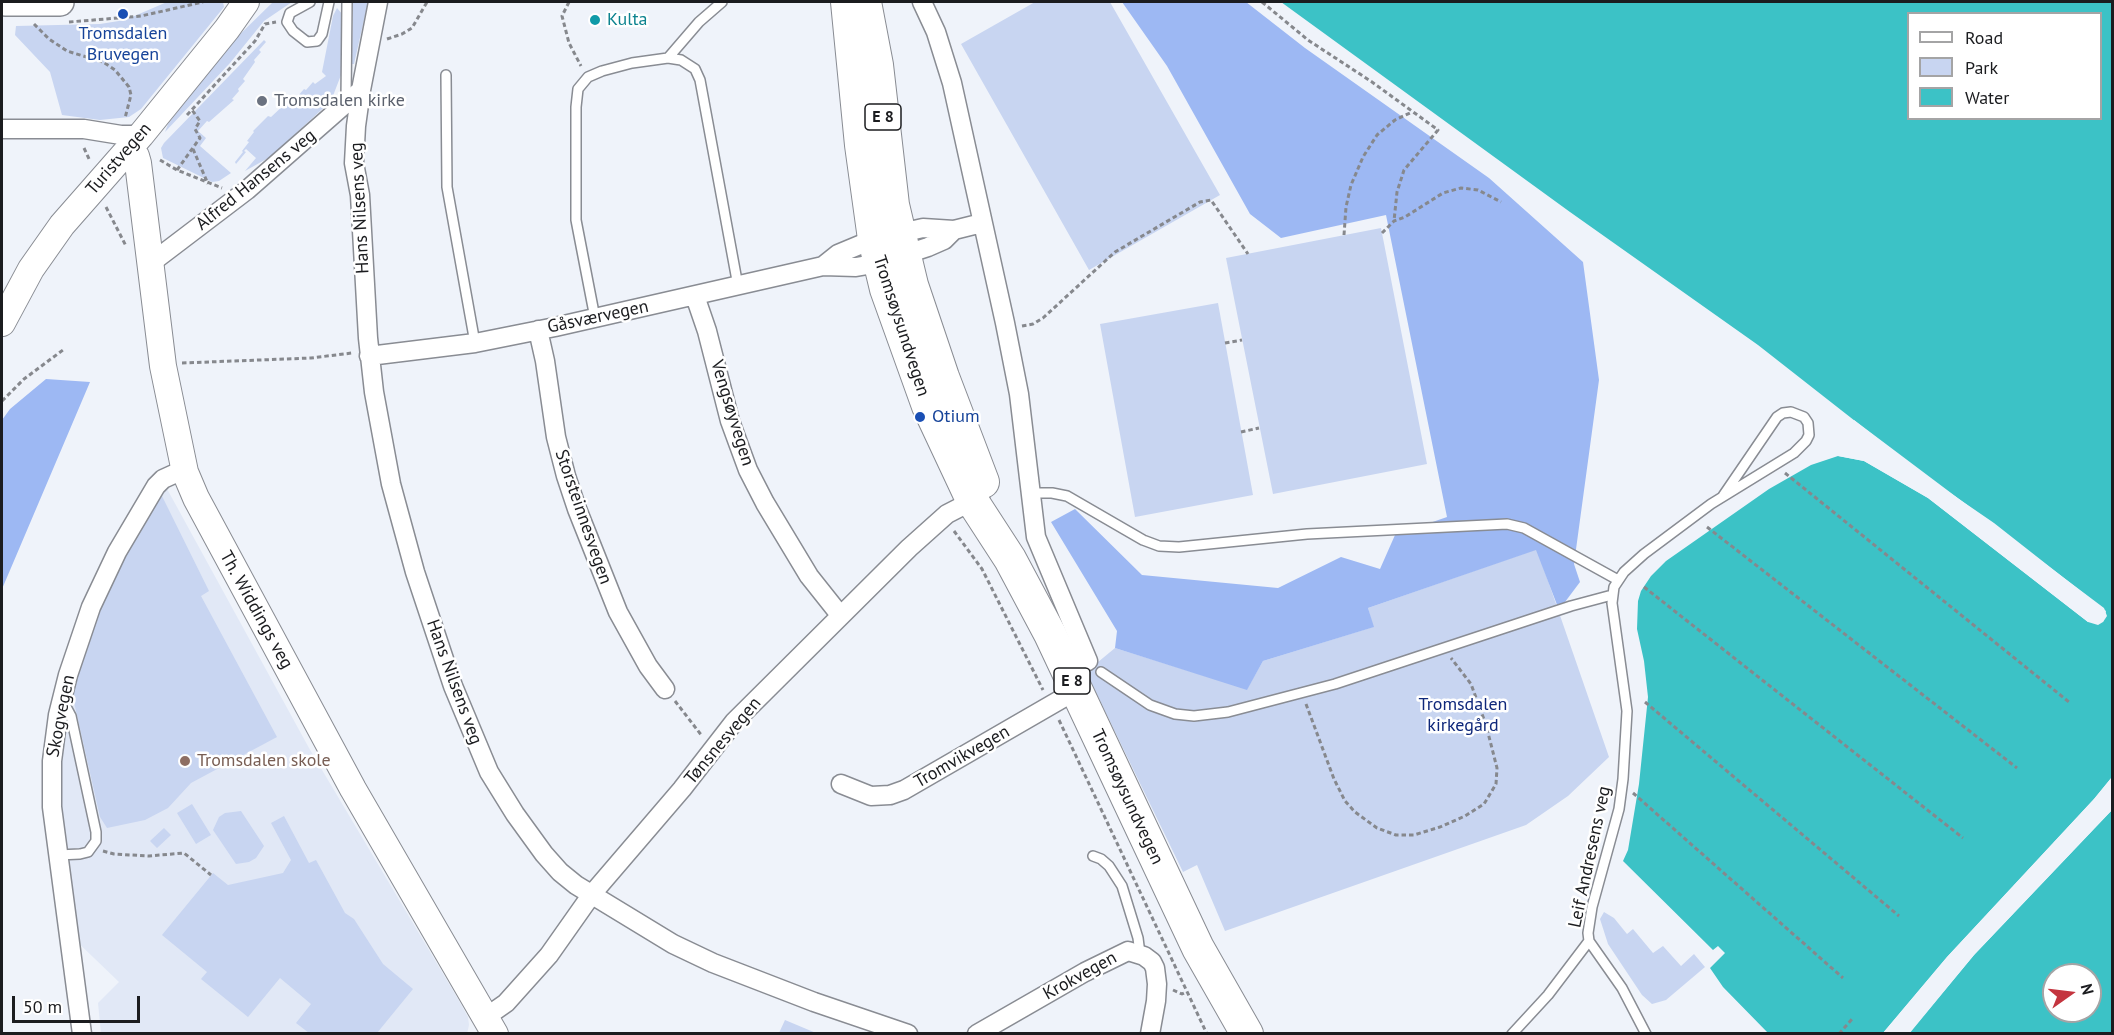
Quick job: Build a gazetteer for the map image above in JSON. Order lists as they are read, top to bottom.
{
  "streets": {
    "highway": ["E 8", "Tromsøysundvegen"],
    "street": [
      "Turistvegen",
      "Alfred Hansens veg",
      "Hans Nilsens veg",
      "Gåsværvegen",
      "Vengsøyvegen",
      "Storsteinnesvegen",
      "Th. Widdings veg",
      "Skogvegen",
      "Tønsnesvegen",
      "Tromvikvegen",
      "Krokvegen"
    ],
    "lane": ["Leif Andresens veg"]
  },
  "crossings": [
    ["Turistvegen", "Th. Widdings veg"],
    ["Alfred Hansens veg", "Hans Nilsens veg"],
    ["Alfred Hansens veg", "Th. Widdings veg"],
    ["Hans Nilsens veg", "Gåsværvegen"],
    ["Hans Nilsens veg", "Tønsnesvegen"],
    ["Gåsværvegen", "Tromsøysundvegen"],
    ["Gåsværvegen", "Vengsøyvegen"],
    ["Gåsværvegen", "Storsteinnesvegen"],
    ["Tromsøysundvegen", "Tønsnesvegen"],
    ["Tromsøysundvegen", "Tromvikvegen"],
    ["Vengsøyvegen", "Tønsnesvegen"],
    ["Th. Widdings veg", "Skogvegen"],
    ["Th. Widdings veg", "Tønsnesvegen"]
  ],
  "parks": ["Tromsdalen kirkegård"],
  "places": [
    "Tromsdalen Bruvegen",
    "Kulta",
    "Tromsdalen kirke",
    "Otium",
    "Tromsdalen skole"
  ],
  "legend": ["Road", "Park", "Water"],
  "scale_bar": "50 m",
  "north": "right"
}
